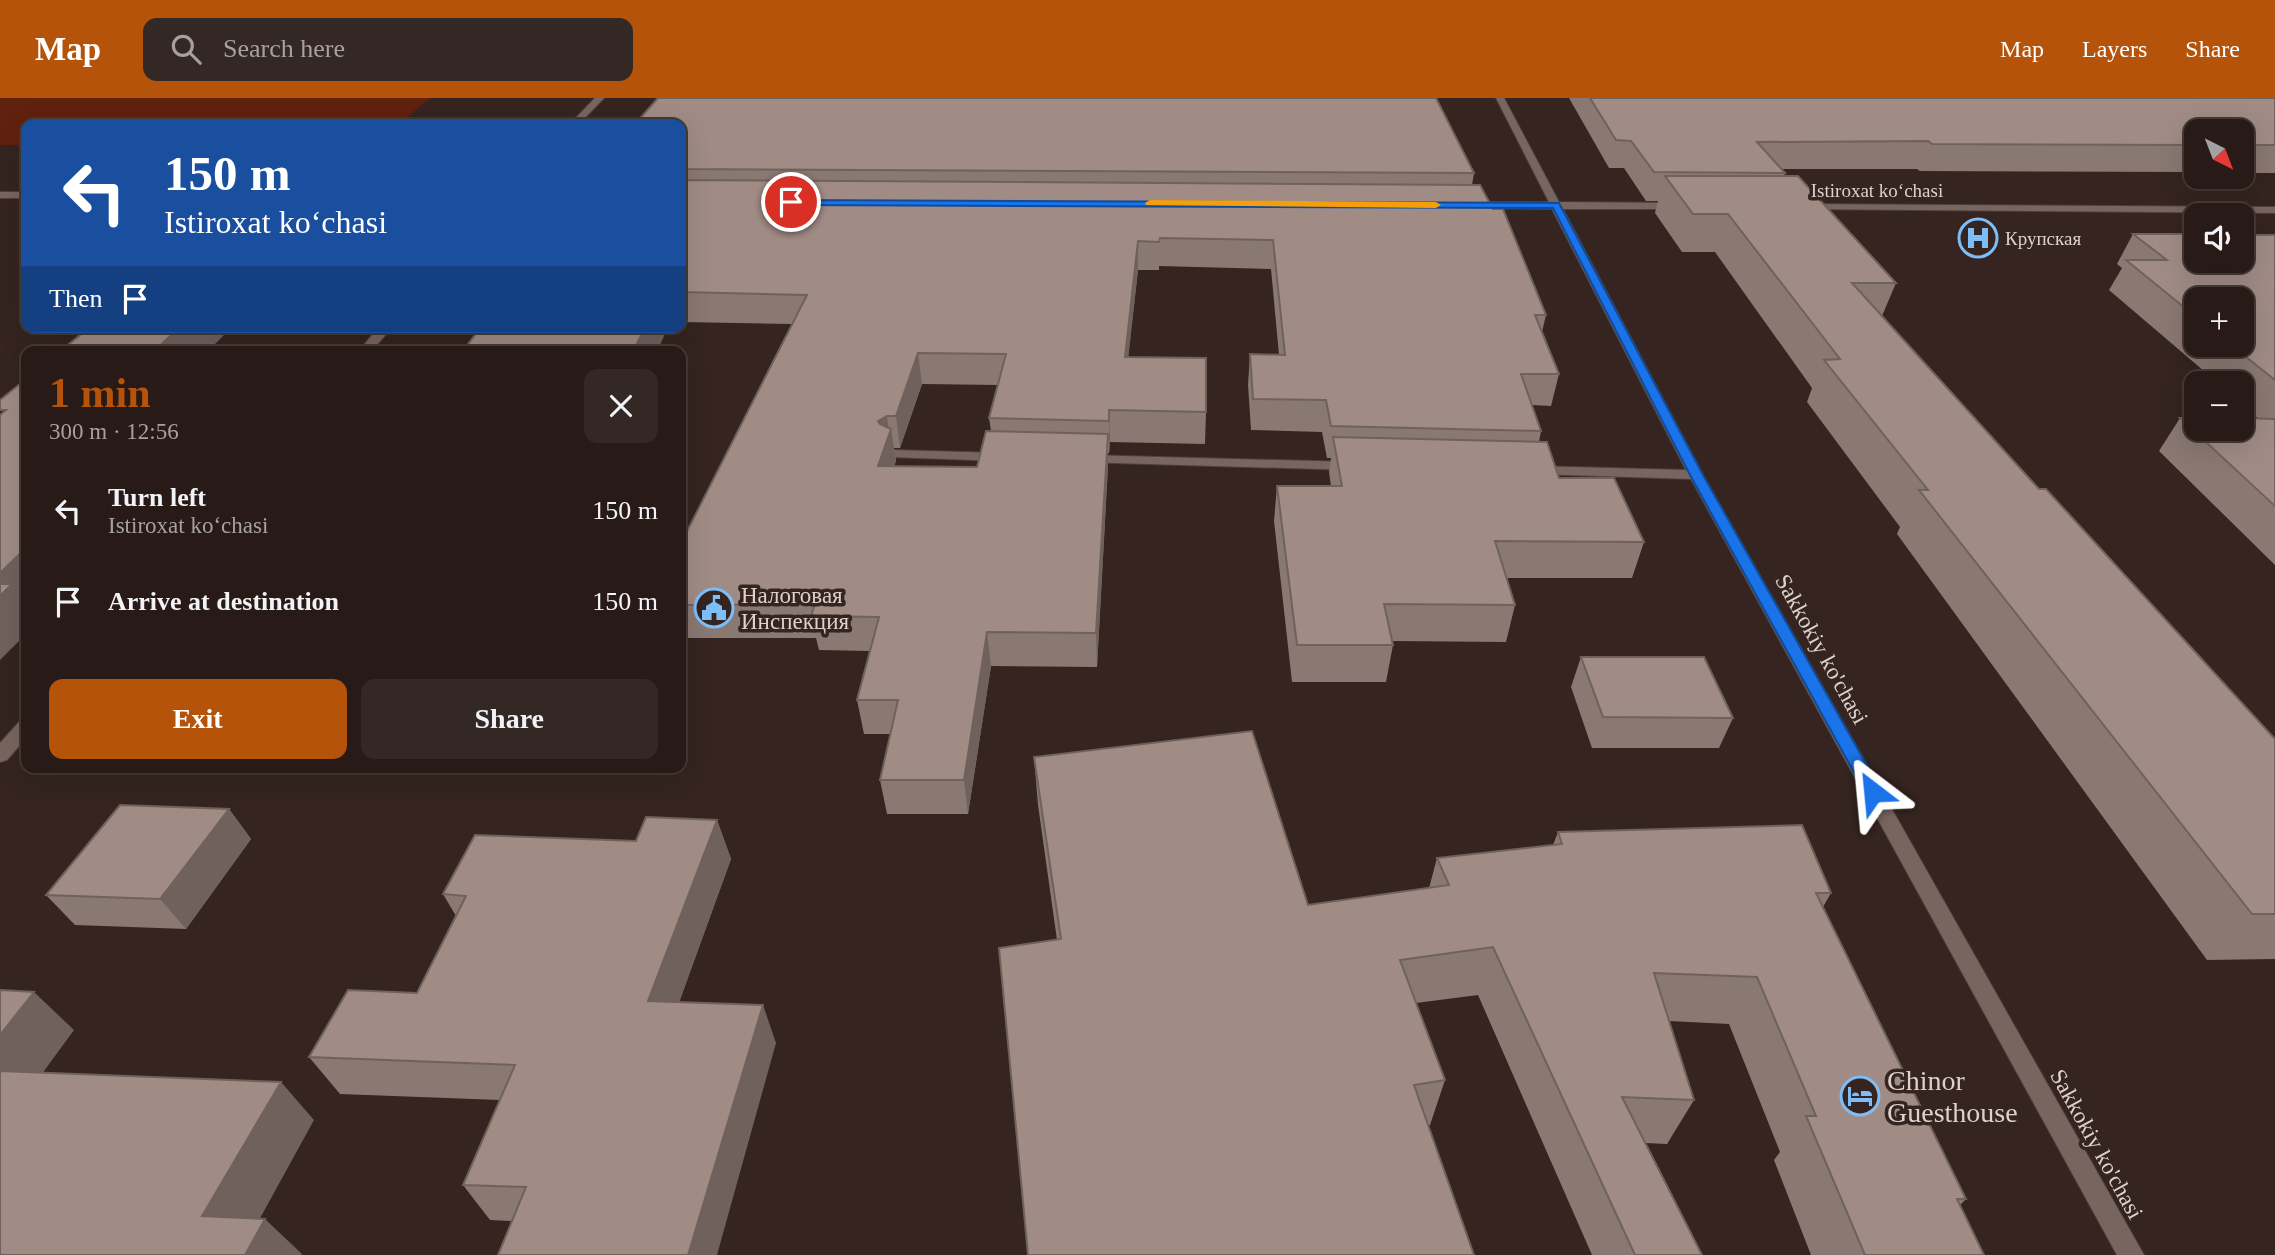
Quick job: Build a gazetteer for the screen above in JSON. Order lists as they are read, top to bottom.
{
  "streets": {
    "street": ["Istiroxat koʻchasi", "Sakkokiy ko'chasi"]
  },
  "places": {
    "hospital": ["Крупская"],
    "public building": ["Налоговая Инспекция"],
    "hotel": ["Chinor Guesthouse"]
  },
  "north": "bottom right",
  "page": {
    "header": "Map",
    "search": "Search here",
    "nav": ["Map", "Layers", "Share"],
    "map_buttons": ["+", "−"],
    "turn": ["150 m", "Istiroxat koʻchasi"],
    "then": "Then",
    "heading": ["1 min", "300 m · 12:56"],
    "list": [
      {
        "name": "Turn left",
        "note": "Istiroxat koʻchasi",
        "value": "150 m"
      },
      {
        "name": "Arrive at destination",
        "value": "150 m"
      }
    ],
    "buttons": ["Exit", "Share"]
  }
}
